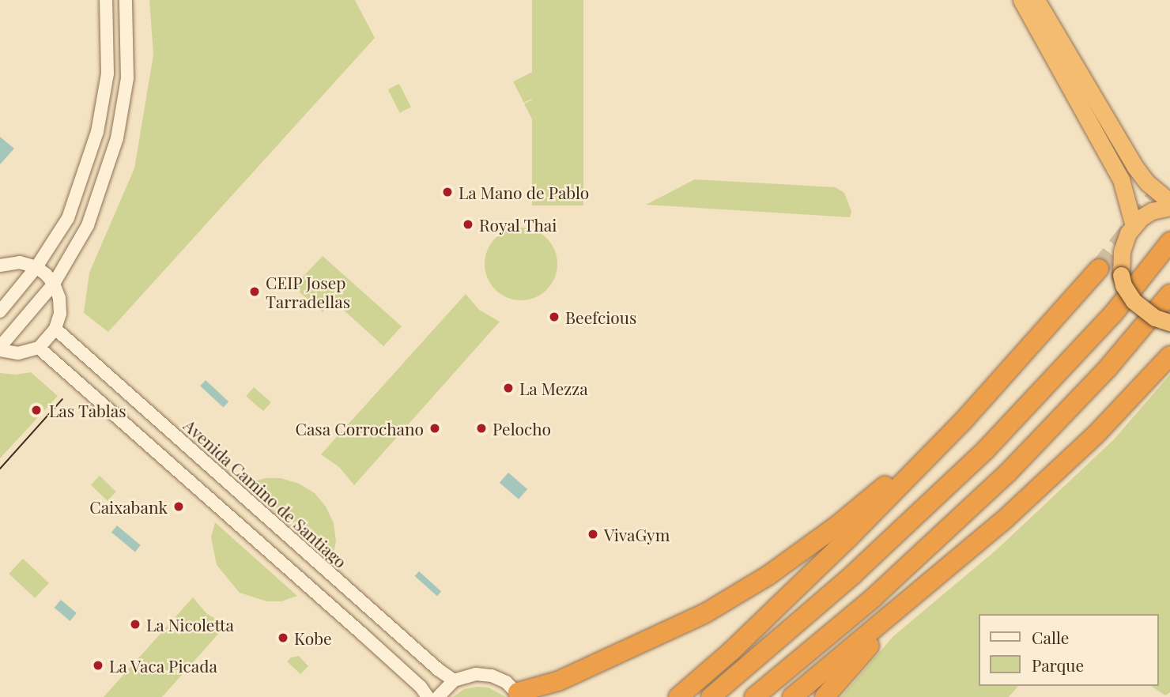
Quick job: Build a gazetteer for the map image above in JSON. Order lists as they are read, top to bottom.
{
  "streets": {
    "street": ["Avenida Camino de Santiago"]
  },
  "places": [
    "La Mano de Pablo",
    "Royal Thai",
    "CEIP Josep Tarradellas",
    "Beefcious",
    "La Mezza",
    "Las Tablas",
    "Casa Corrochano",
    "Pelocho",
    "Caixabank",
    "VivaGym",
    "La Nicoletta",
    "Kobe",
    "La Vaca Picada"
  ],
  "legend": ["Calle", "Parque"]
}
